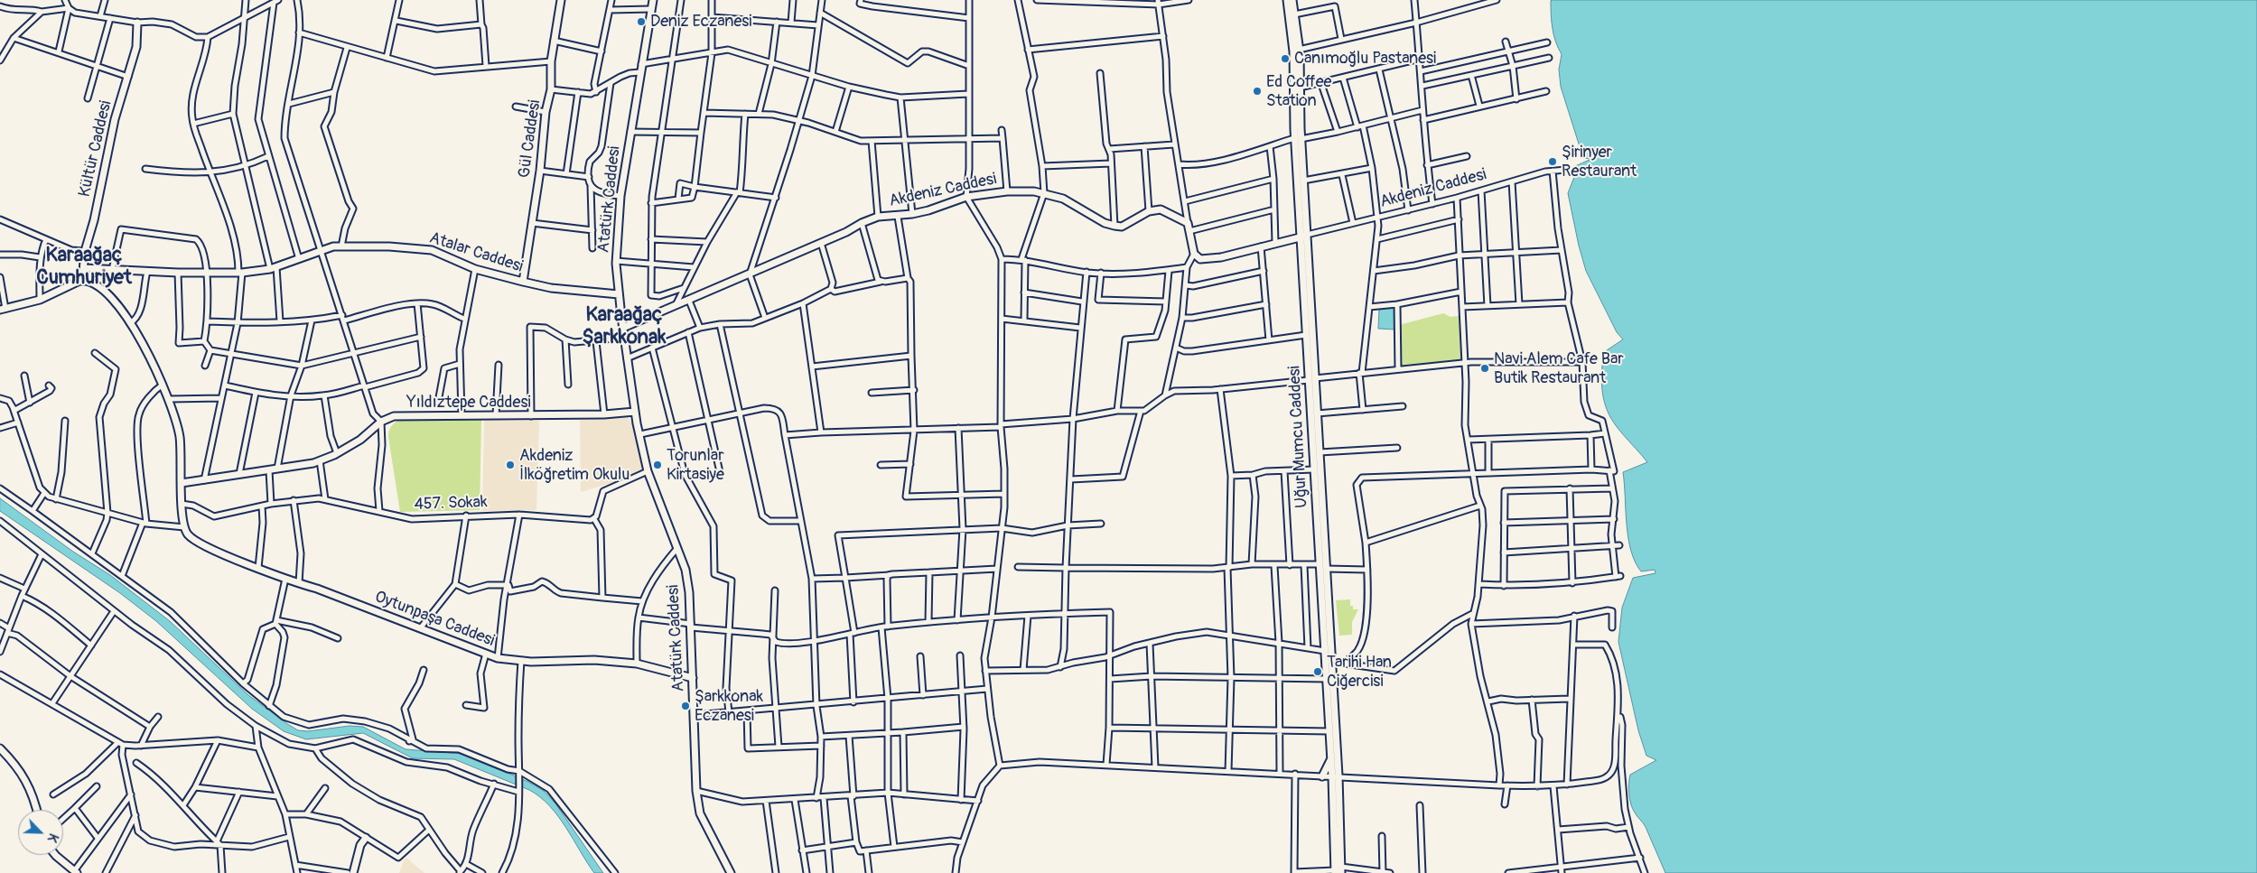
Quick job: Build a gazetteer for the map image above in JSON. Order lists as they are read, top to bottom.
{
  "streets": {
    "street": [
      "Gül Caddesi",
      "Kültür Caddesi",
      "Akdeniz Caddesi",
      "Atatürk Caddesi",
      "Atalar Caddesi",
      "Yıldıztepe Caddesi",
      "Uğur Mumcu Caddesi",
      "457. Sokak",
      "Oytunpaşa Caddesi"
    ]
  },
  "crossings": [
    ["Gül Caddesi", "Atalar Caddesi"],
    ["Kültür Caddesi", "Atalar Caddesi"],
    ["Akdeniz Caddesi", "Atatürk Caddesi"],
    ["Akdeniz Caddesi", "Uğur Mumcu Caddesi"],
    ["Atatürk Caddesi", "Atalar Caddesi"],
    ["Atatürk Caddesi", "Yıldıztepe Caddesi"],
    ["Atatürk Caddesi", "Oytunpaşa Caddesi"]
  ],
  "districts": ["Karaağaç Cumhuriyet", "Karaağaç Şarkkonak"],
  "places": [
    "Deniz Eczanesi",
    "Canımoğlu Pastanesi",
    "Ed Coffee Station",
    "Şirinyer Restaurant",
    "Navi Alem Cafe Bar Butik Restaurant",
    "Akdeniz İlköğretim Okulu",
    "Torunlar Kirtasiye",
    "Tarihi Han Ciğercisi",
    "Şarkkonak Eczanesi"
  ],
  "north": "bottom right"
}
